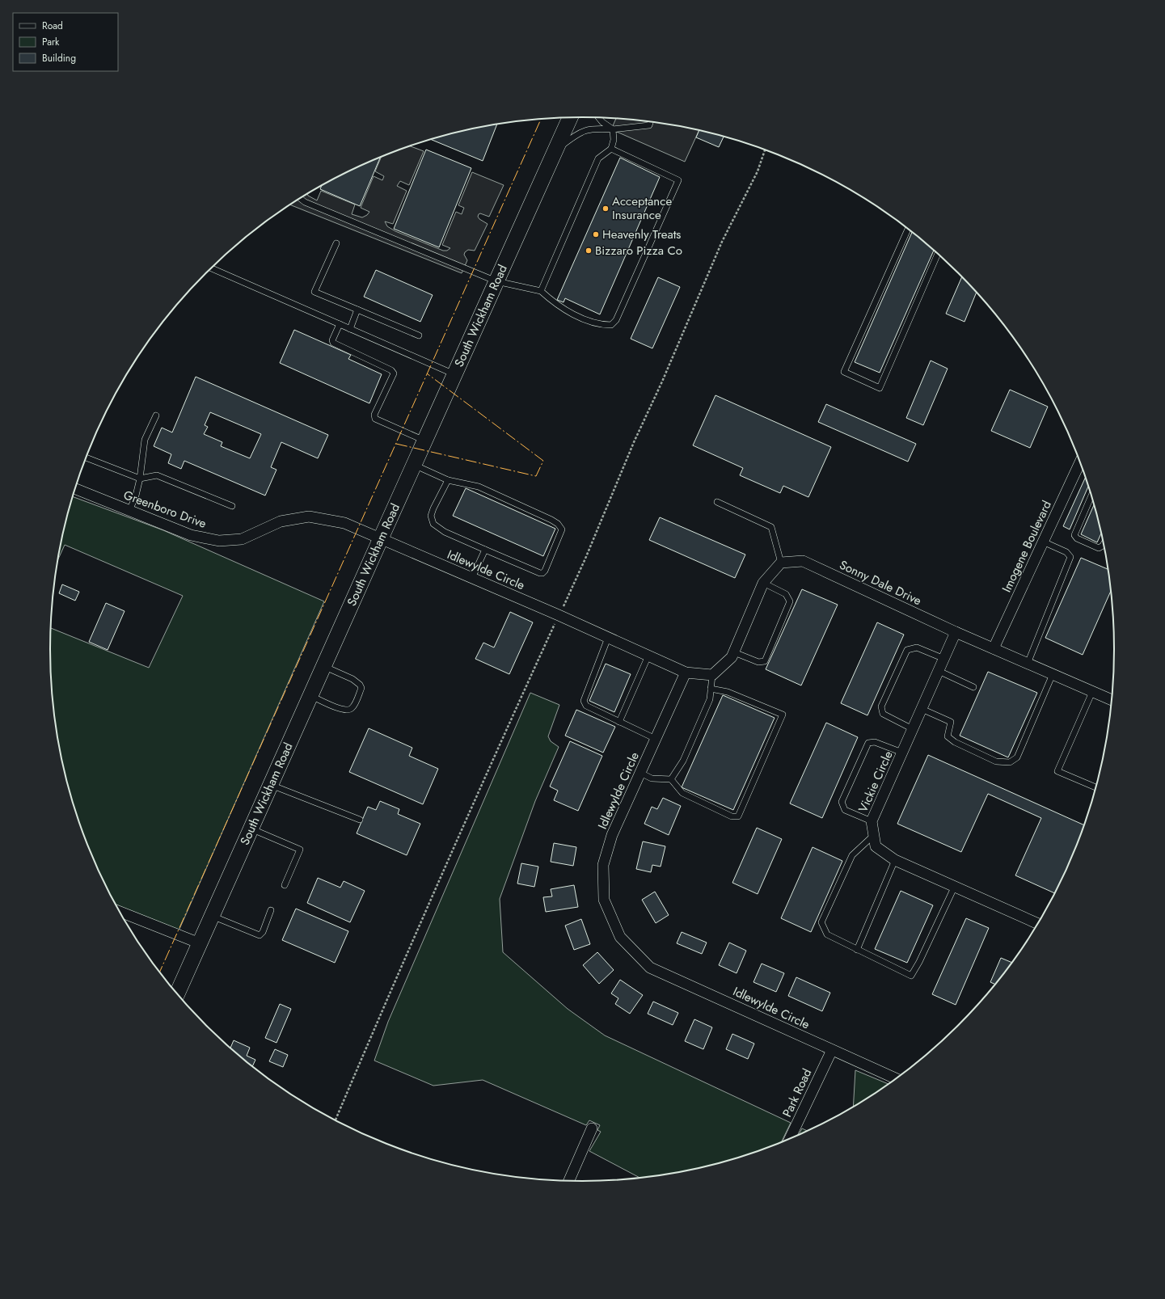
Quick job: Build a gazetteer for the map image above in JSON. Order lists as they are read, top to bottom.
{
  "streets": {
    "main road": ["South Wickham Road"],
    "street": [
      "Greenboro Drive",
      "Imogene Boulevard",
      "Idlewylde Circle",
      "Sonny Dale Drive",
      "Vickie Circle",
      "Park Road"
    ]
  },
  "crossings": [
    ["South Wickham Road", "Greenboro Drive"],
    ["South Wickham Road", "Idlewylde Circle"],
    ["Greenboro Drive", "Idlewylde Circle"],
    ["Imogene Boulevard", "Sonny Dale Drive"],
    ["Idlewylde Circle", "Park Road"],
    ["Sonny Dale Drive", "Vickie Circle"]
  ],
  "places": ["Acceptance Insurance", "Heavenly Treats", "Bizzaro Pizza Co"],
  "legend": ["Road", "Park", "Building"]
}
